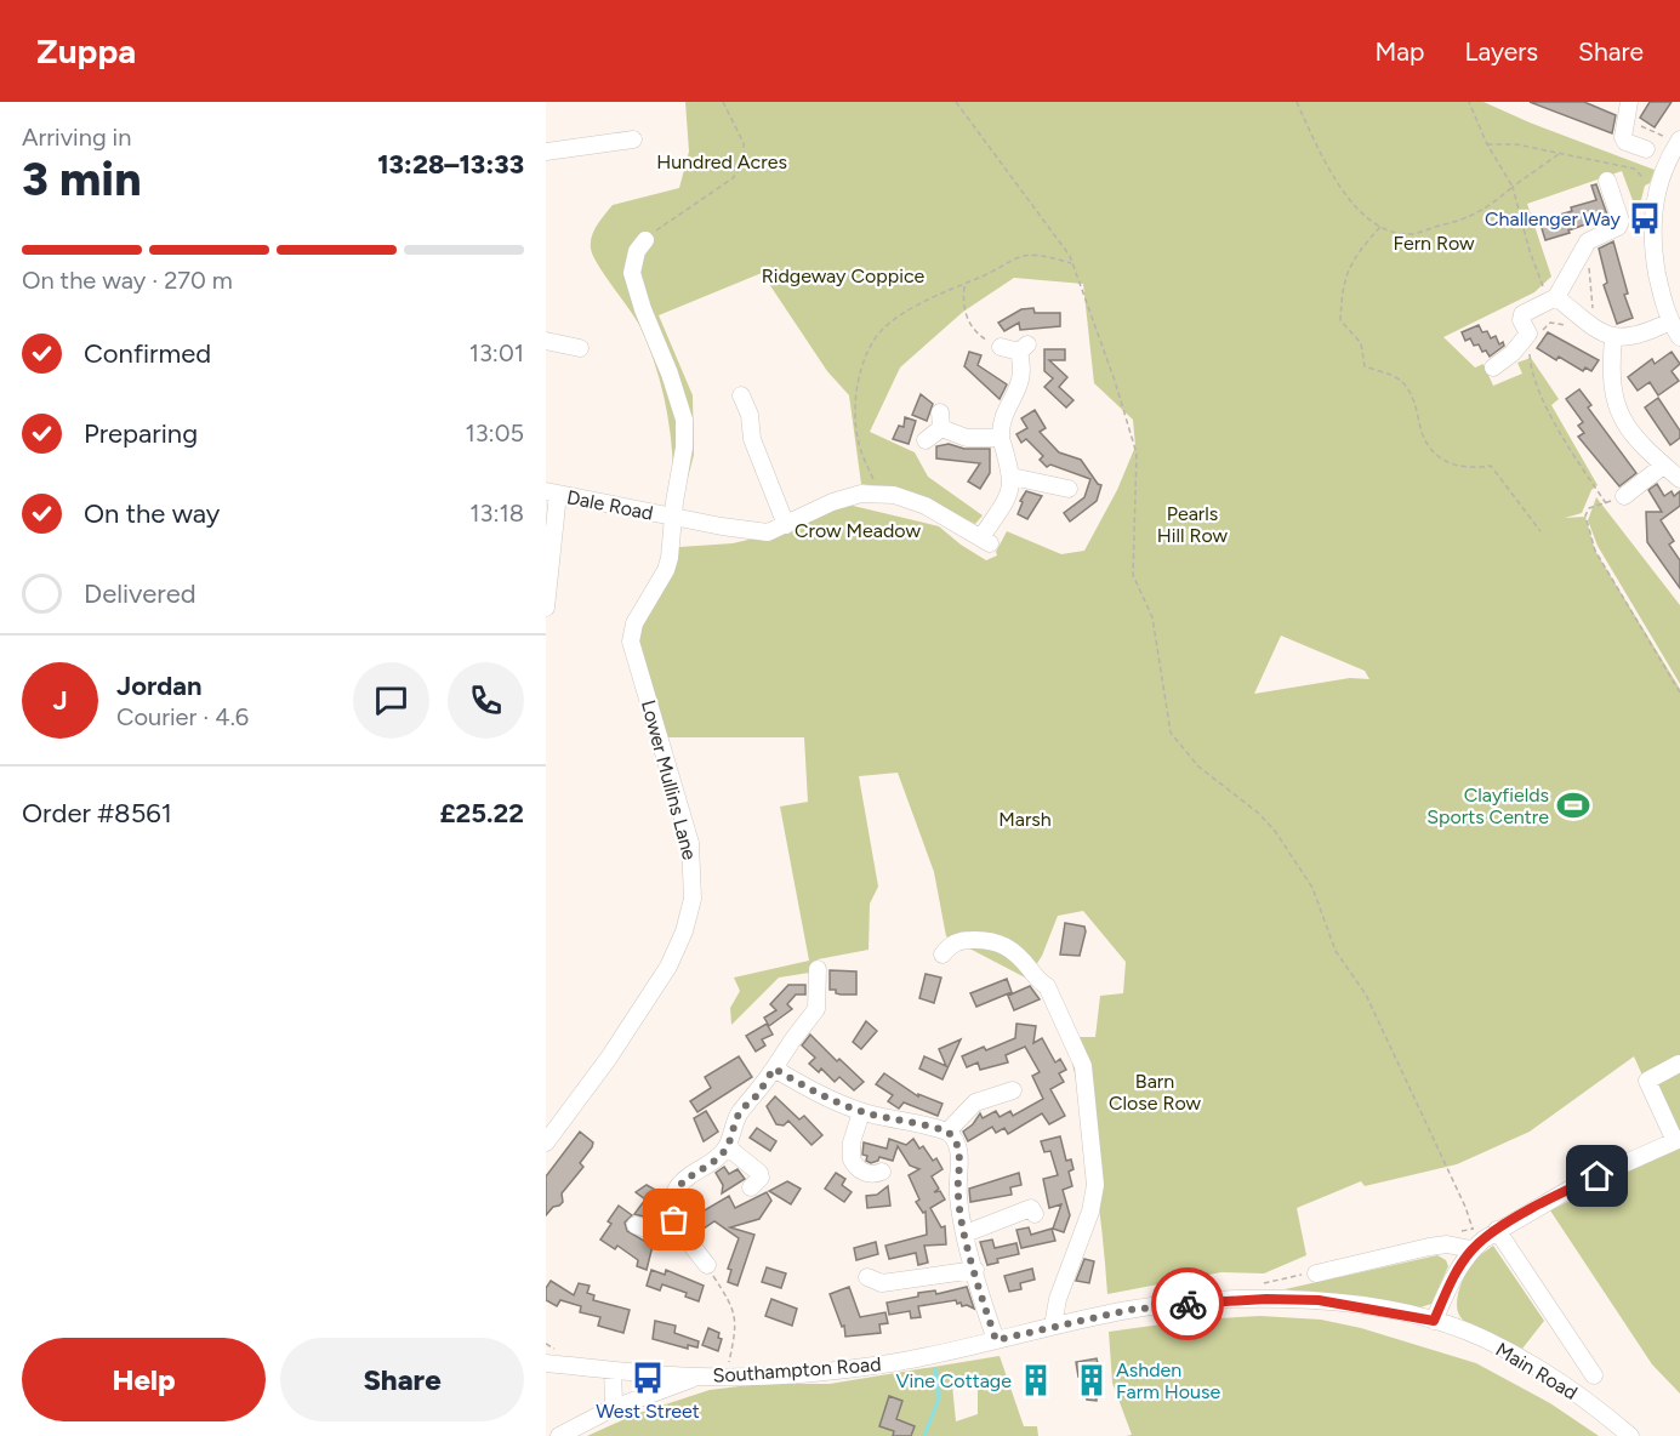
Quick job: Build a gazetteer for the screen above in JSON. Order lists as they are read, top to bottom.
{
  "streets": {
    "street": [
      "Dale Road",
      "Lower Mullins Lane",
      "Southampton Road",
      "Main Road"
    ]
  },
  "crossings": [
    ["Dale Road", "Lower Mullins Lane"],
    ["Southampton Road", "Main Road"]
  ],
  "parks": [
    "Hundred Acres",
    "Fern Row",
    "Ridgeway Coppice",
    "Pearls Hill Row",
    "Crow Meadow",
    "Marsh",
    "Barn Close Row"
  ],
  "places": {
    "bus stop": ["Challenger Way", "West Street"],
    "sports": ["Clayfields Sports Centre"],
    "building": ["Vine Cottage", "Ashden Farm House"]
  },
  "page": {
    "header": "Zuppa",
    "nav": ["Map", "Layers", "Share"],
    "heading": ["3 min", "Arriving in", "13:28–13:33"],
    "panel": [
      "Jordan",
      "Courier · 4.6",
      "Order #8561",
      "£25.22"
    ],
    "bar": "On the way · 270 m",
    "list": [
      ["Confirmed", "13:01"],
      ["Preparing", "13:05"],
      ["On the way", "13:18"],
      "Delivered"
    ],
    "round": "J",
    "buttons": ["Help", "Share"]
  }
}
